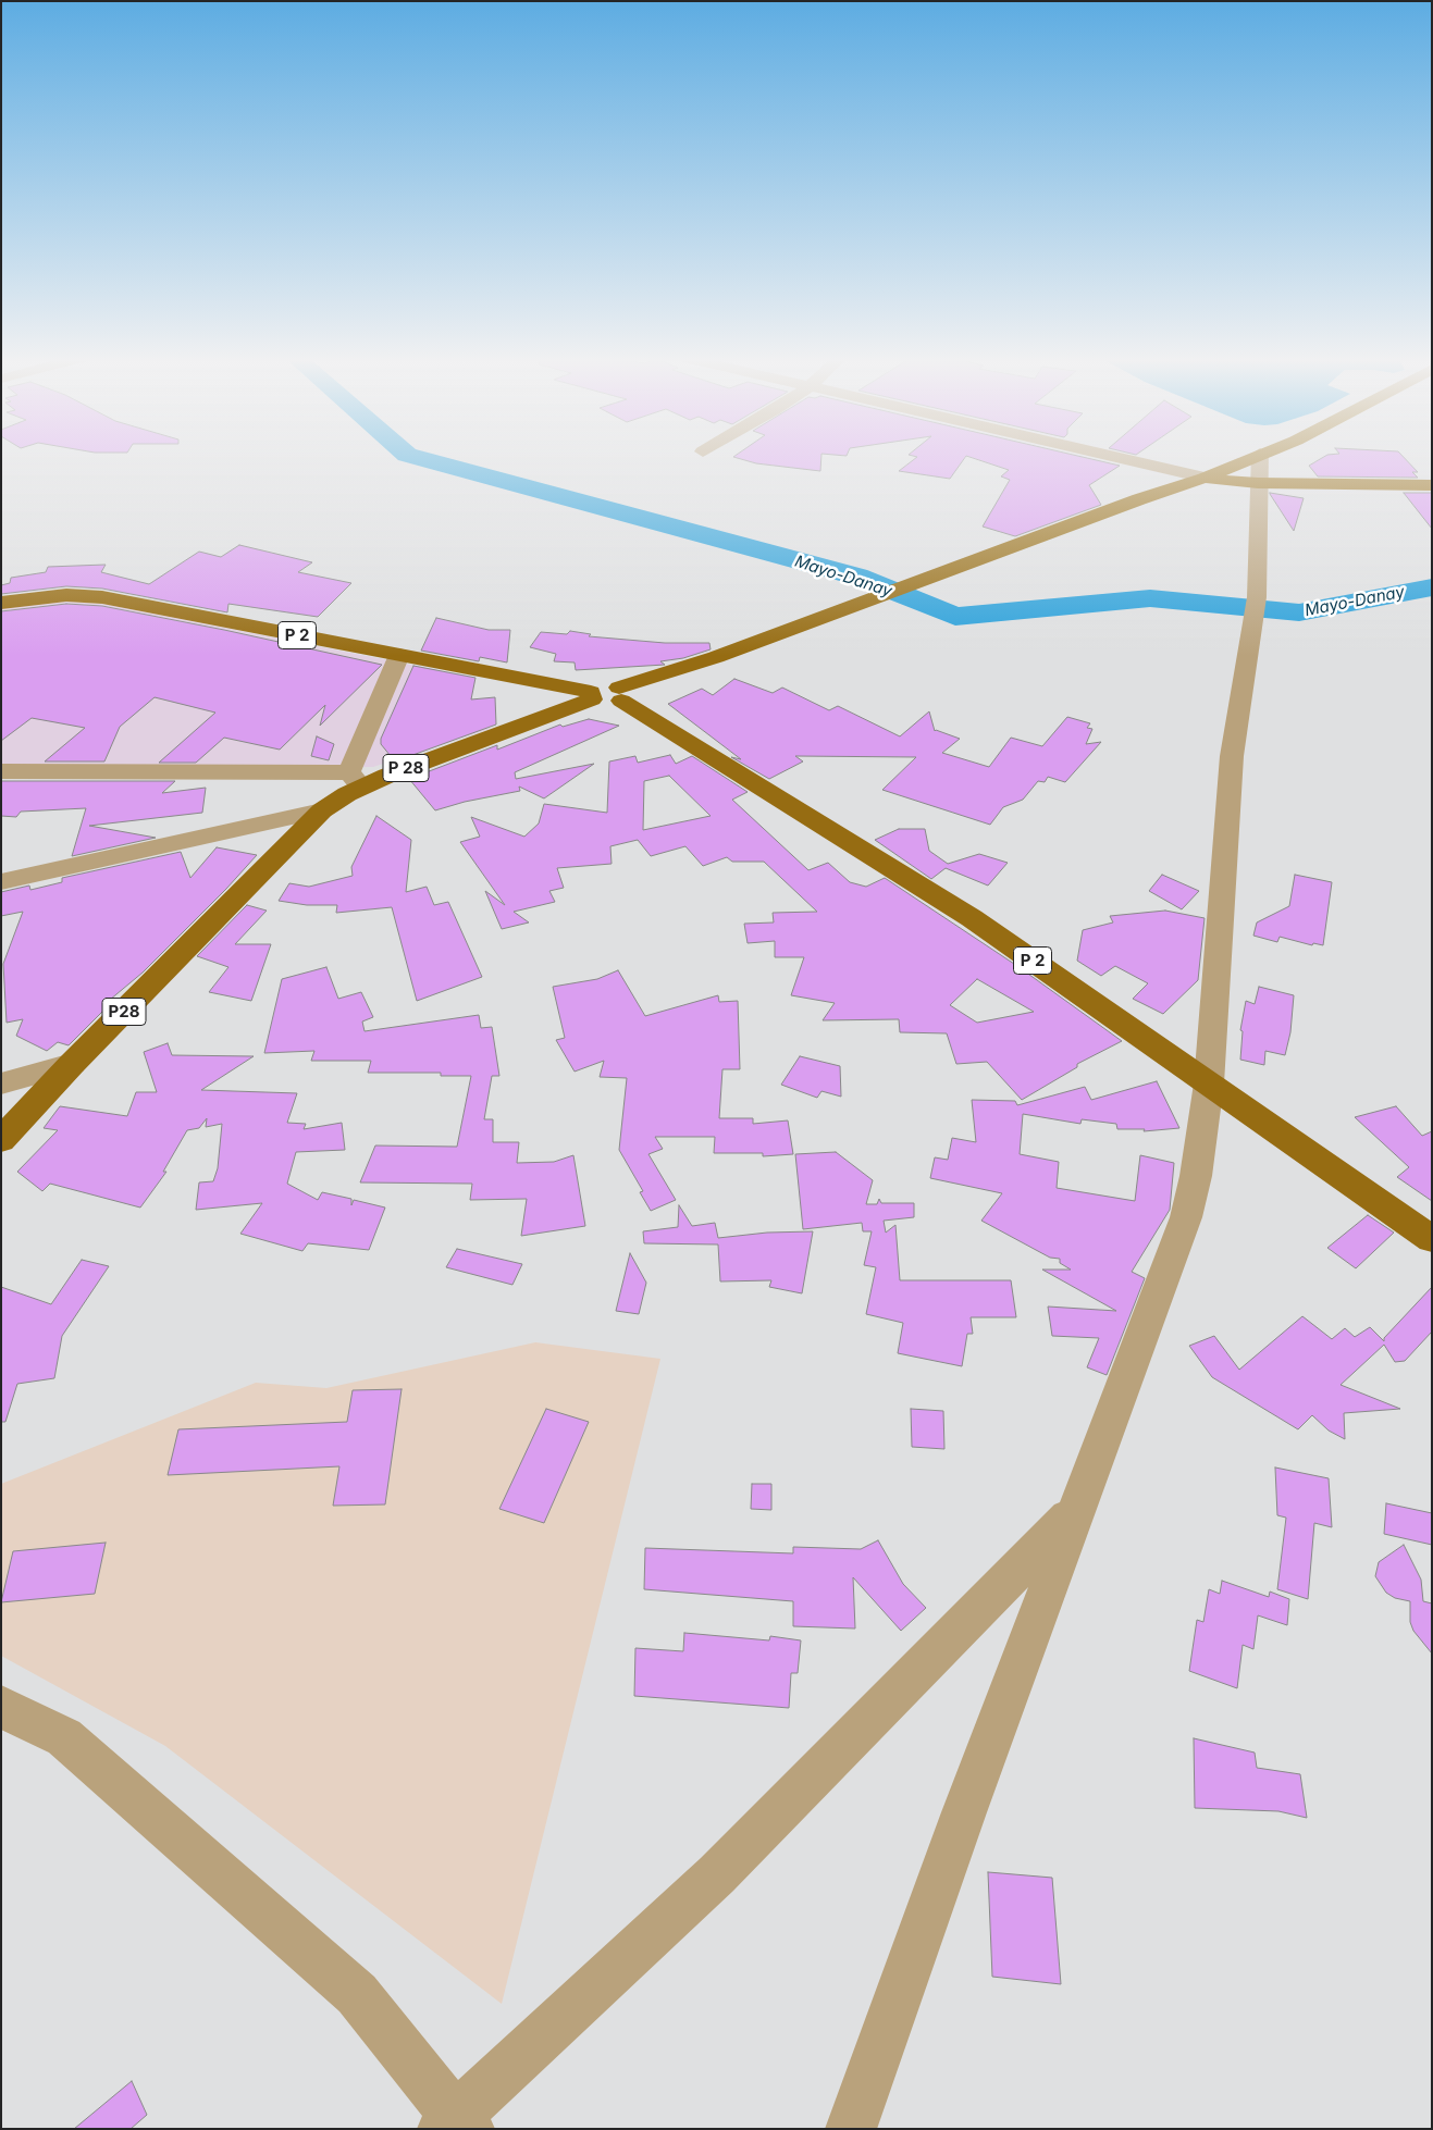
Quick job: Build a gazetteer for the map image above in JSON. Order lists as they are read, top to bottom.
{
  "streets": {
    "main road": ["P 2", "P 28", "P28"]
  },
  "crossings": [
    ["P 2", "P 28"],
    ["P 28", "P28"]
  ],
  "water": ["Mayo-Danay"]
}
